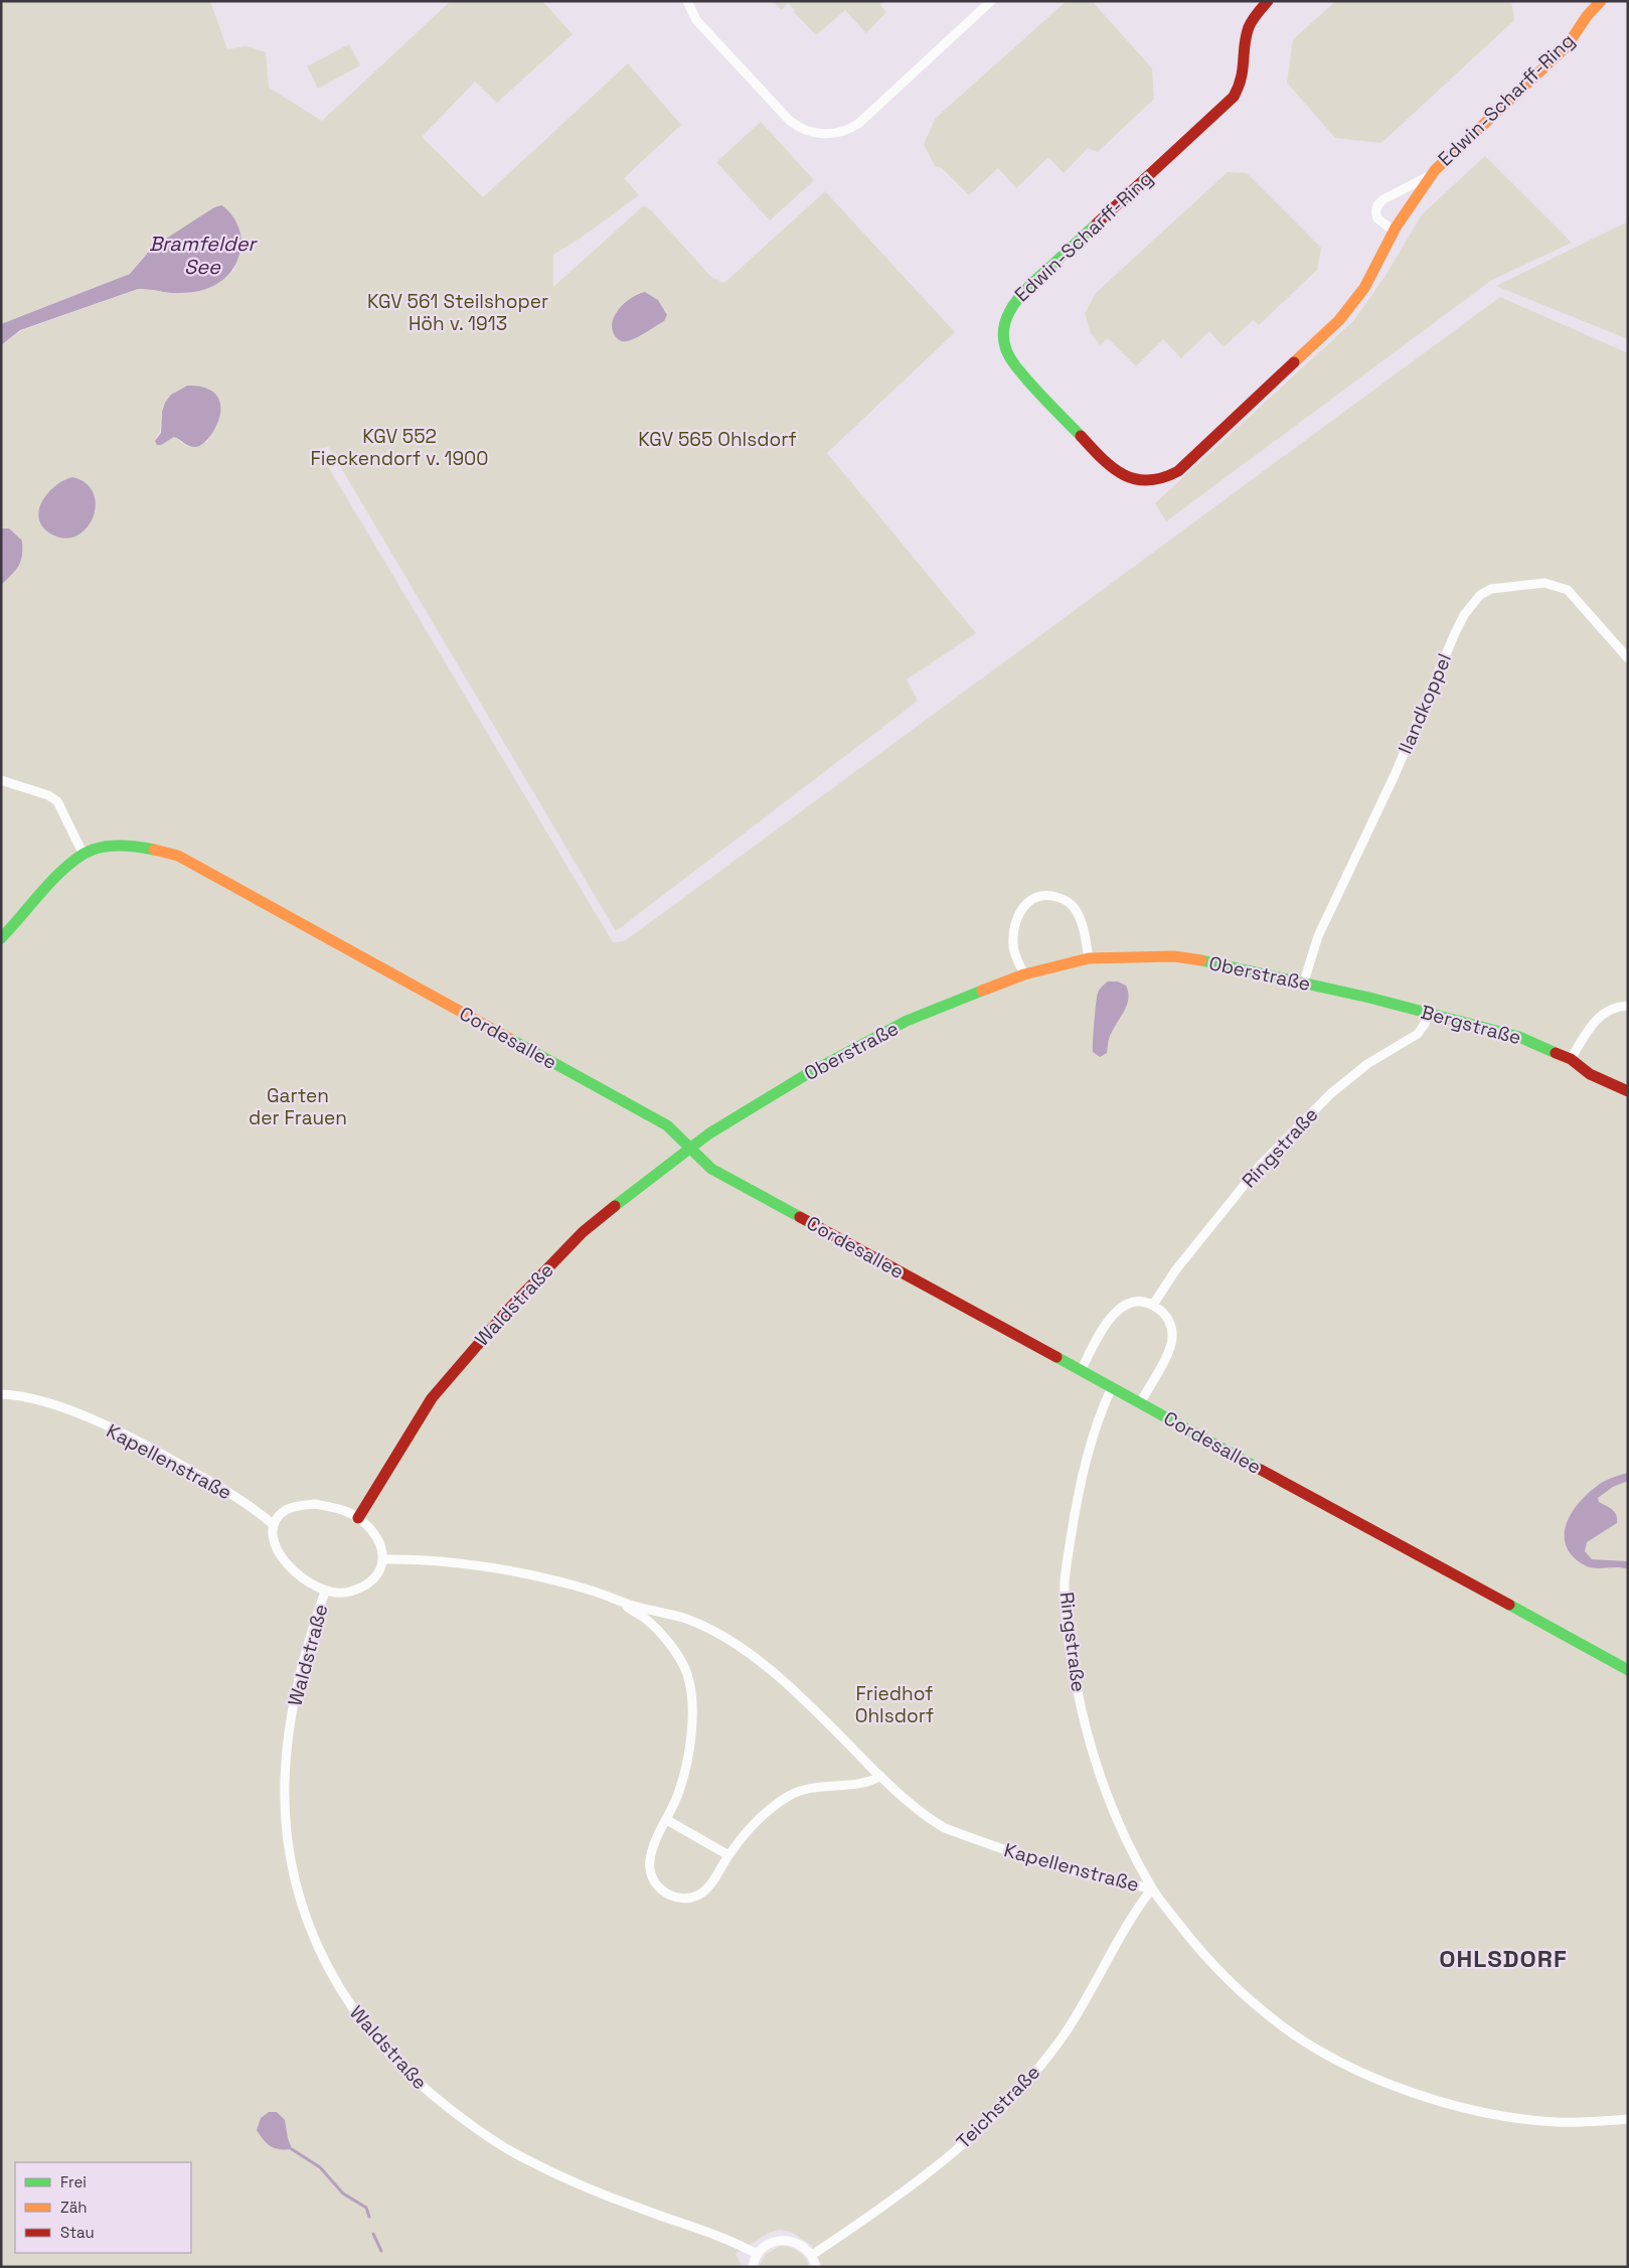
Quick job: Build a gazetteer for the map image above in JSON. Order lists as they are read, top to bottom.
{
  "streets": {
    "street": [
      "Edwin-Scharff-Ring",
      "Ilandkoppel",
      "Oberstraße",
      "Bergstraße",
      "Cordesallee",
      "Ringstraße",
      "Waldstraße",
      "Kapellenstraße",
      "Teichstraße"
    ]
  },
  "crossings": [
    ["Ilandkoppel", "Oberstraße"],
    ["Oberstraße", "Bergstraße"],
    ["Oberstraße", "Cordesallee"],
    ["Oberstraße", "Waldstraße"],
    ["Bergstraße", "Ringstraße"],
    ["Cordesallee", "Ringstraße"],
    ["Cordesallee", "Waldstraße"],
    ["Ringstraße", "Kapellenstraße"],
    ["Ringstraße", "Teichstraße"],
    ["Waldstraße", "Kapellenstraße"],
    ["Kapellenstraße", "Teichstraße"]
  ],
  "districts": ["OHLSDORF"],
  "water": ["Bramfelder See"],
  "parks": [
    "KGV 561 Steilshoper Höh v. 1913",
    "KGV 552 Fieckendorf v. 1900",
    "KGV 565 Ohlsdorf",
    "Garten der Frauen",
    "Friedhof Ohlsdorf"
  ],
  "legend": ["Frei", "Zäh", "Stau"]
}
